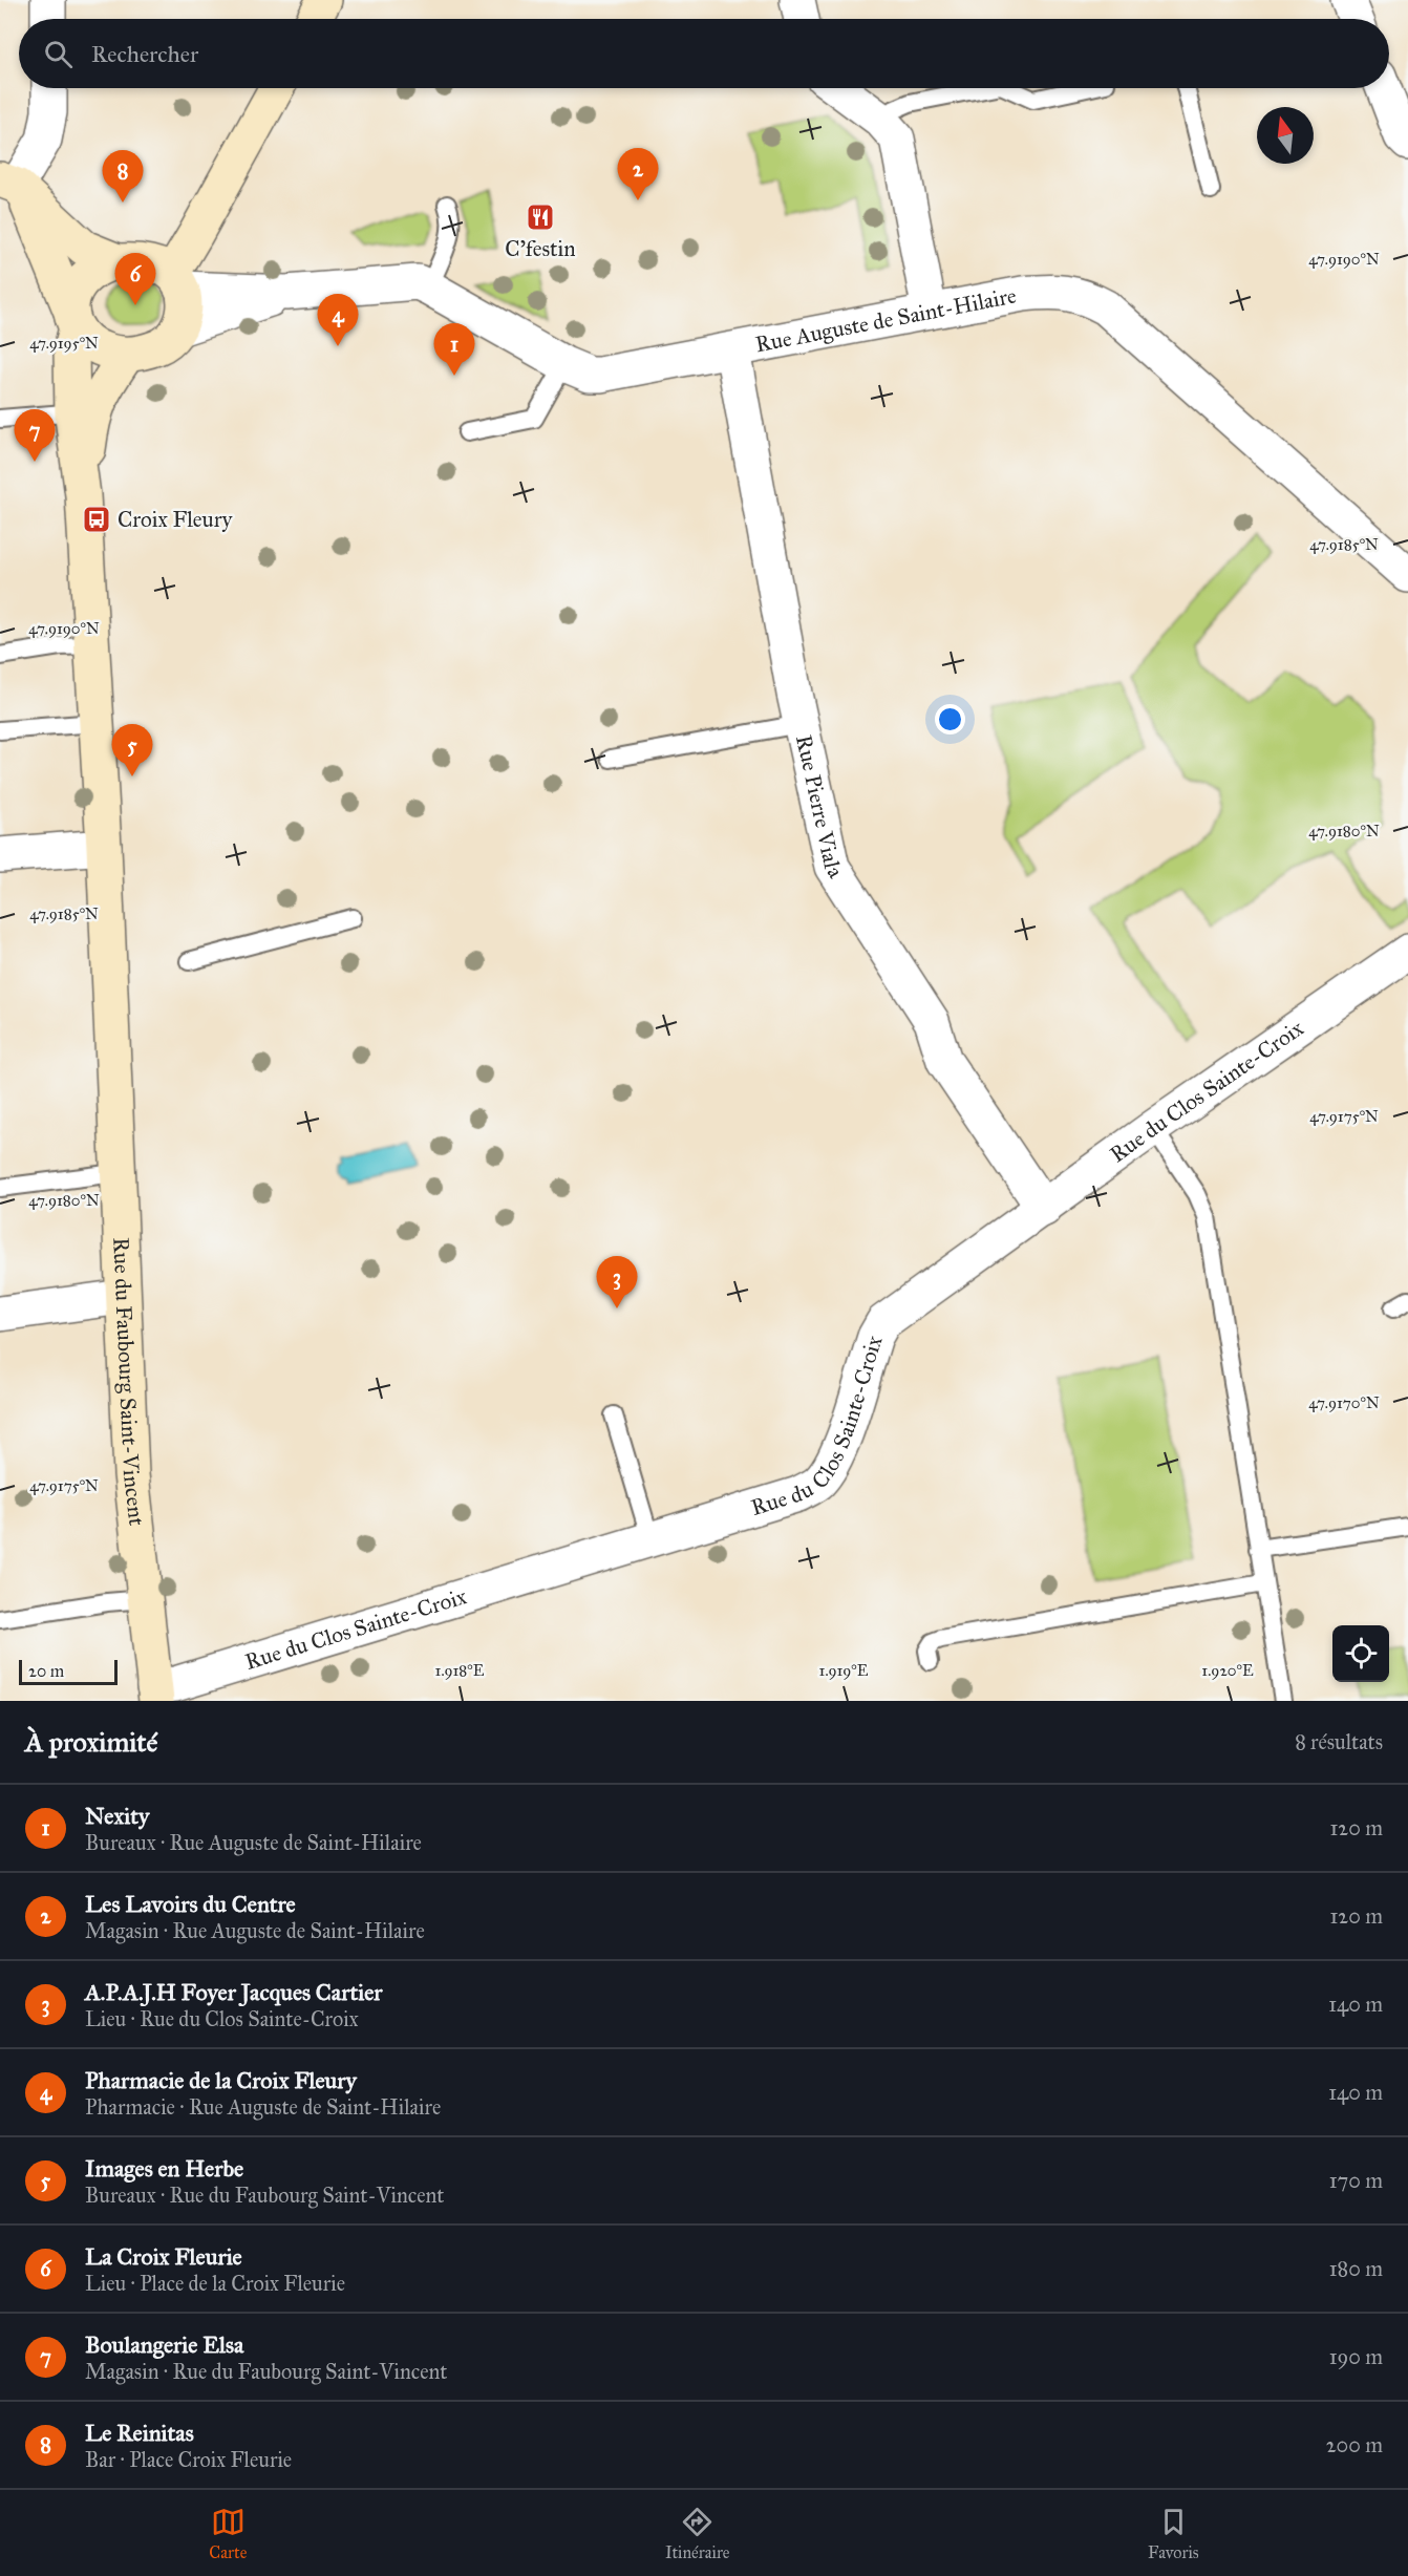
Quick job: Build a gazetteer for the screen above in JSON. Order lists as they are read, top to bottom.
{
  "streets": {
    "main road": ["Rue du Faubourg Saint-Vincent"],
    "street": ["Rue Auguste de Saint-Hilaire", "Rue Pierre Viala", "Rue du Clos Sainte-Croix"]
  },
  "crossings": [
    ["Rue Auguste de Saint-Hilaire", "Rue Pierre Viala"],
    ["Rue Auguste de Saint-Hilaire", "Rue du Faubourg Saint-Vincent"],
    ["Rue Pierre Viala", "Rue du Clos Sainte-Croix"],
    ["Rue du Clos Sainte-Croix", "Rue du Faubourg Saint-Vincent"]
  ],
  "places": {
    "restaurant": ["C'festin"],
    "bus stop": ["Croix Fleury"]
  },
  "scale_bar": "20 m",
  "north": "top",
  "page": {
    "search": "Rechercher",
    "pins": [
      "2",
      "8",
      "6",
      "4",
      "1",
      "7",
      "5",
      "3"
    ],
    "scale": "20 m",
    "heading": ["À proximité", "8 résultats"],
    "list": [
      {
        "mark": "1",
        "name": "Nexity",
        "note": "Bureaux · Rue Auguste de Saint-Hilaire",
        "value": "120 m"
      },
      {
        "mark": "2",
        "name": "Les Lavoirs du Centre",
        "note": "Magasin · Rue Auguste de Saint-Hilaire",
        "value": "120 m"
      },
      {
        "mark": "3",
        "name": "A.P.A.J.H Foyer Jacques Cartier",
        "note": "Lieu · Rue du Clos Sainte-Croix",
        "value": "140 m"
      },
      {
        "mark": "4",
        "name": "Pharmacie de la Croix Fleury",
        "note": "Pharmacie · Rue Auguste de Saint-Hilaire",
        "value": "140 m"
      },
      {
        "mark": "5",
        "name": "Images en Herbe",
        "note": "Bureaux · Rue du Faubourg Saint-Vincent",
        "value": "170 m"
      },
      {
        "mark": "6",
        "name": "La Croix Fleurie",
        "note": "Lieu · Place de la Croix Fleurie",
        "value": "180 m"
      },
      {
        "mark": "7",
        "name": "Boulangerie Elsa",
        "note": "Magasin · Rue du Faubourg Saint-Vincent",
        "value": "190 m"
      },
      {
        "mark": "8",
        "name": "Le Reinitas",
        "note": "Bar · Place Croix Fleurie",
        "value": "200 m"
      }
    ],
    "nav": ["Carte", "Itinéraire", "Favoris"]
  },
  "coordinates": [
    "47.9190°N",
    "47.9195°N",
    "47.9185°N",
    "47.9180°N",
    "47.9175°N",
    "47.9170°N",
    "1.918°E",
    "1.919°E",
    "1.920°E"
  ]
}
